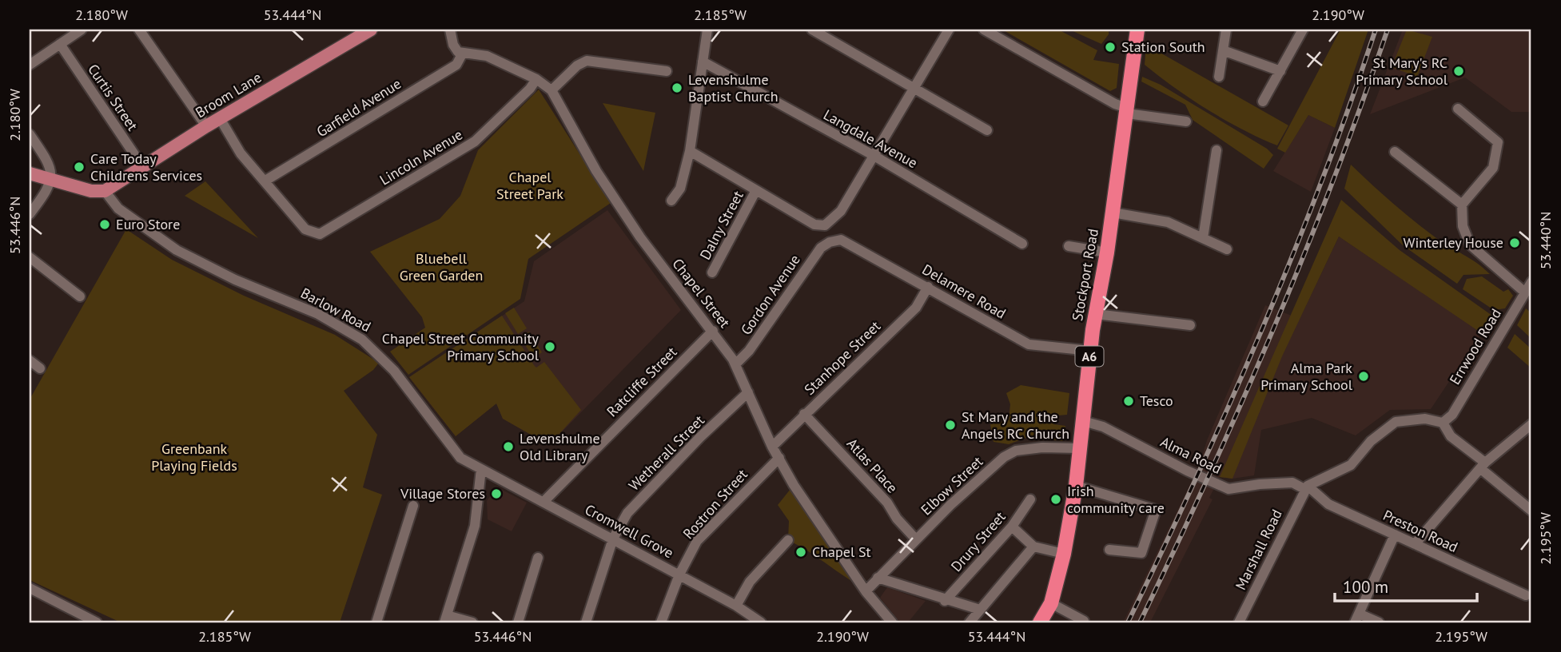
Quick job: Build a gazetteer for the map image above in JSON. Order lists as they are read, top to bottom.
{
  "streets": {
    "highway": ["Stockport Road", "A6"],
    "main road": ["Broom Lane"],
    "street": [
      "Curtis Street",
      "Garfield Avenue",
      "Langdale Avenue",
      "Lincoln Avenue",
      "Dalny Street",
      "Delamere Road",
      "Chapel Street",
      "Gordon Avenue",
      "Barlow Road",
      "Errwood Road",
      "Stanhope Street",
      "Ratcliffe Street",
      "Wetherall Street",
      "Alma Road",
      "Atlas Place",
      "Elbow Street",
      "Rostron Street",
      "Cromwell Grove",
      "Preston Road",
      "Drury Street",
      "Marshall Road"
    ]
  },
  "crossings": [
    ["Broom Lane", "Curtis Street"],
    ["Broom Lane", "Barlow Road"],
    ["Garfield Avenue", "Lincoln Avenue"],
    ["Garfield Avenue", "Chapel Street"],
    ["Lincoln Avenue", "Chapel Street"],
    ["Stockport Road", "Delamere Road"],
    ["Stockport Road", "Alma Road"],
    ["Stockport Road", "Elbow Street"],
    ["Delamere Road", "Gordon Avenue"],
    ["Delamere Road", "Stanhope Street"],
    ["Chapel Street", "Gordon Avenue"],
    ["Chapel Street", "Stanhope Street"],
    ["Chapel Street", "Ratcliffe Street"],
    ["Chapel Street", "Wetherall Street"],
    ["Chapel Street", "Elbow Street"],
    ["Chapel Street", "Rostron Street"],
    ["Barlow Road", "Cromwell Grove"],
    ["Stanhope Street", "Atlas Place"],
    ["Ratcliffe Street", "Cromwell Grove"],
    ["Wetherall Street", "Cromwell Grove"],
    ["Alma Road", "Preston Road"],
    ["Alma Road", "Marshall Road"],
    ["Atlas Place", "Elbow Street"],
    ["Rostron Street", "Cromwell Grove"],
    ["Preston Road", "Marshall Road"]
  ],
  "parks": ["Chapel Street Park", "Bluebell Green Garden", "Greenbank Playing Fields"],
  "places": [
    "Station South",
    "St Mary's RC Primary School",
    "Levenshulme Baptist Church",
    "Care Today Childrens Services",
    "Euro Store",
    "Winterley House",
    "Chapel Street Community Primary School",
    "Alma Park Primary School",
    "Tesco",
    "St Mary and the Angels RC Church",
    "Levenshulme Old Library",
    "Village Stores",
    "Irish community care",
    "Chapel St"
  ],
  "scale_bar": "100 m",
  "coordinates": [
    "2.180°W",
    "53.444°N",
    "2.185°W",
    "2.190°W",
    "53.446°N",
    "53.440°N",
    "2.195°W"
  ]
}
